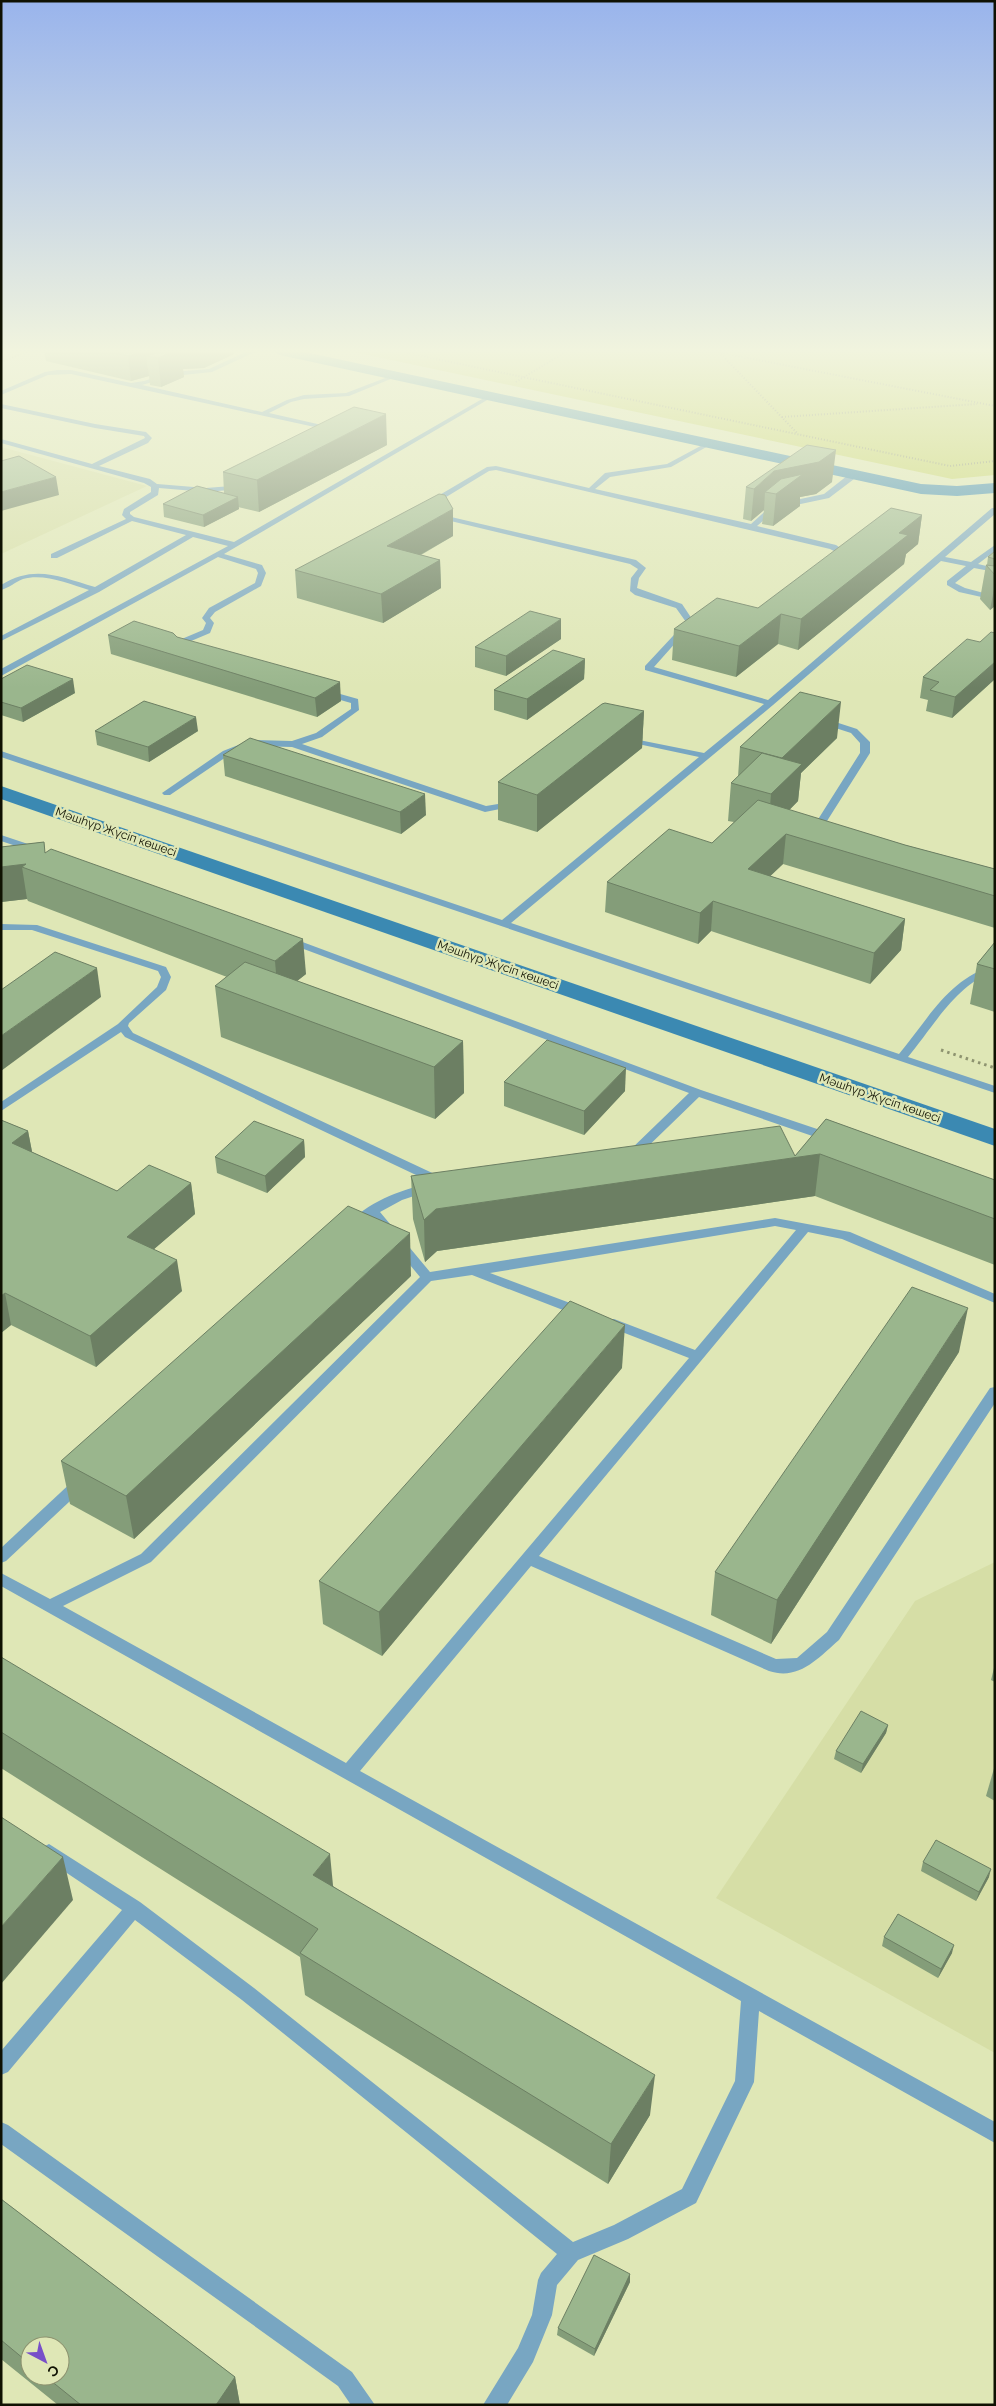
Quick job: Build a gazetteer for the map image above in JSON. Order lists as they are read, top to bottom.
{
  "streets": {
    "street": ["Мәшһүр Жүсіп көшесі"]
  },
  "north": "bottom right"
}
